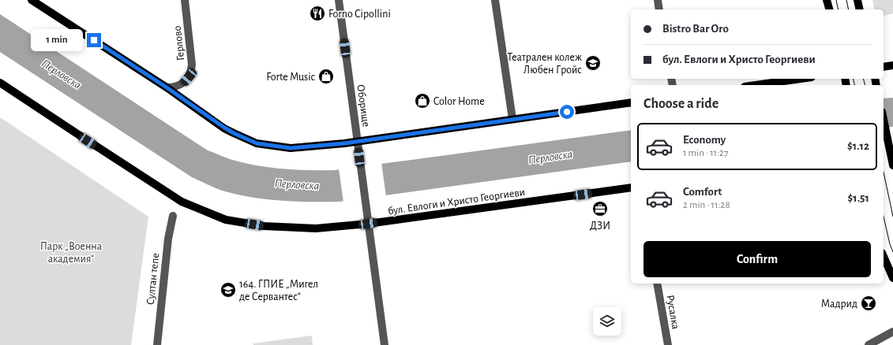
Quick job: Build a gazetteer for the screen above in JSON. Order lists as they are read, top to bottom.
{
  "streets": {
    "main road": ["бул. Евлоги и Христо Георгиеви"],
    "street": [
      "Герлово",
      "Оборище",
      "Султан тепе",
      "Русалка"
    ]
  },
  "crossings": [
    ["Оборище", "бул. Евлоги и Христо Георгиеви"]
  ],
  "water": ["Перловска"],
  "parks": ["Парк „Военна академия“"],
  "places": {
    "restaurant": ["Forno Cipollini"],
    "school or university": ["Театрален колеж Любен Гройс", "164. ГПИЕ „Мигел де Сервантес“"],
    "shop": ["Forte Music", "Color Home"],
    "office": ["ДЗИ"],
    "bar": ["Мадрид"]
  },
  "page": {
    "banner": ["Bistro Bar Oro", "бул. Евлоги и Христо Георгиеви"],
    "bubble": "1 min",
    "heading": "Choose a ride",
    "list": [
      {
        "name": "Economy",
        "note": "1 min · 11:27",
        "value": "$1.12"
      },
      {
        "name": "Comfort",
        "note": "2 min · 11:28",
        "value": "$1.51"
      }
    ],
    "buttons": "Confirm"
  }
}
